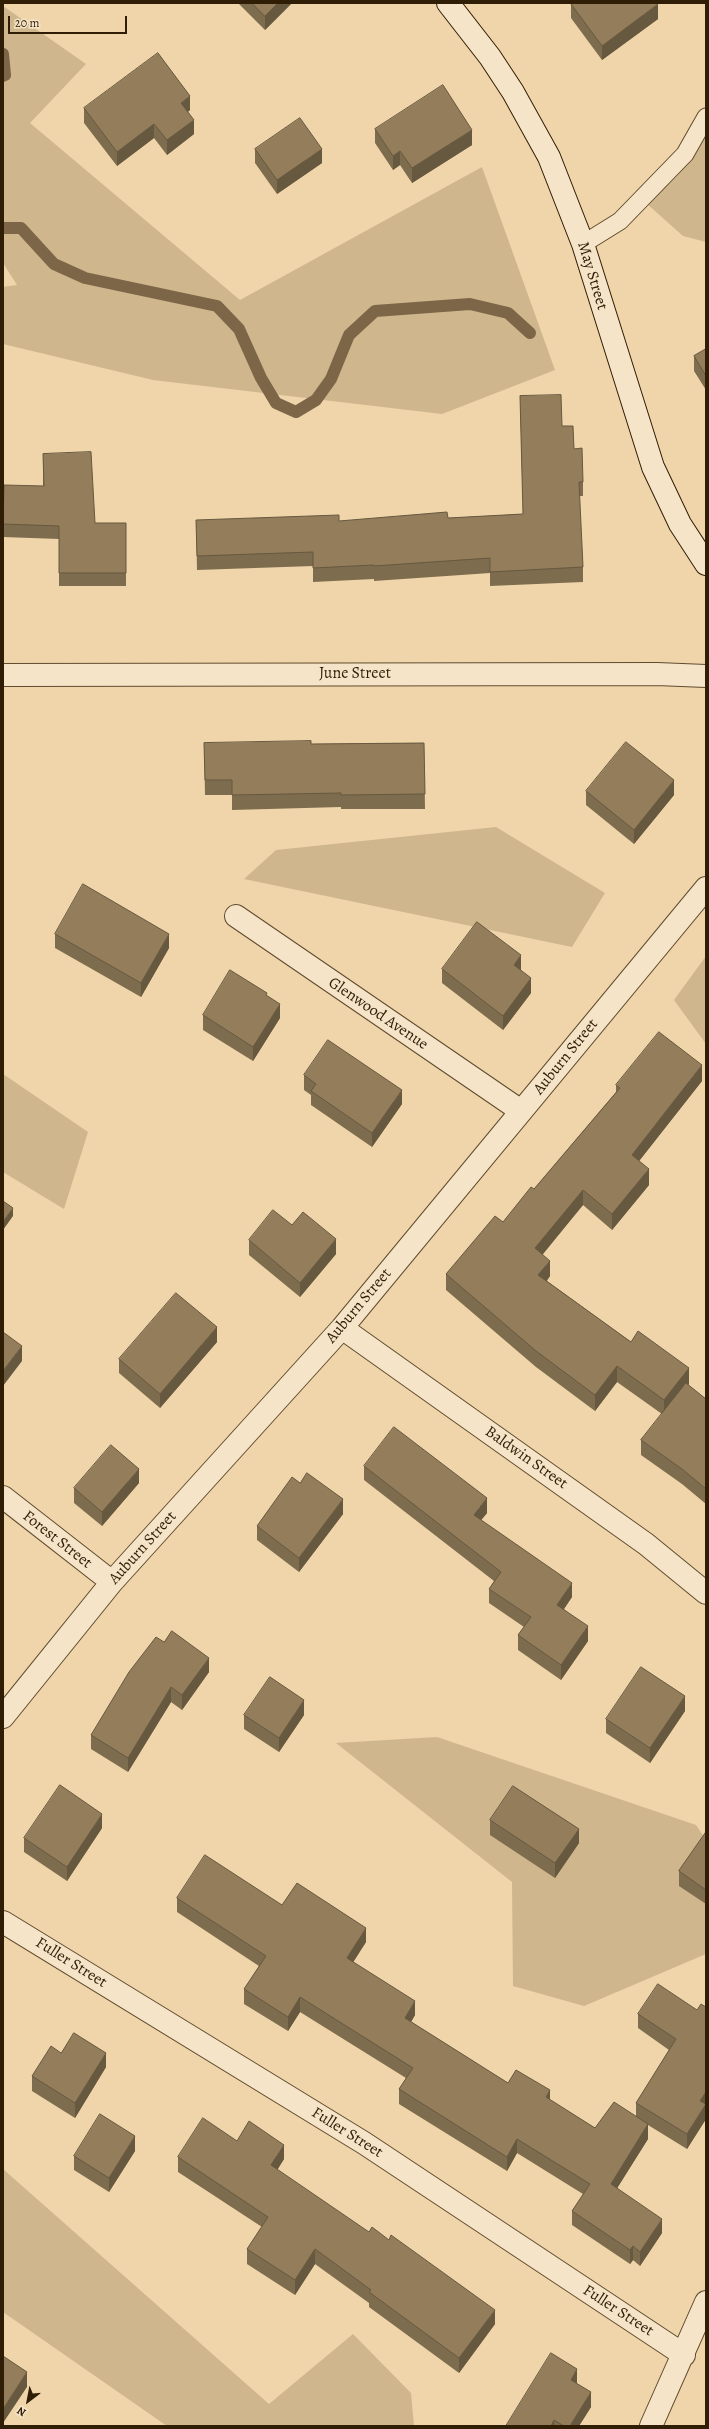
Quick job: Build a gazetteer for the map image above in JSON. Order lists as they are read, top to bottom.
{
  "streets": {
    "street": [
      "May Street",
      "June Street",
      "Glenwood Avenue",
      "Auburn Street",
      "Baldwin Street",
      "Forest Street",
      "Fuller Street"
    ]
  },
  "crossings": [
    ["Glenwood Avenue", "Auburn Street"],
    ["Auburn Street", "Baldwin Street"],
    ["Auburn Street", "Forest Street"]
  ],
  "scale_bar": "20 m",
  "north": "bottom left"
}
